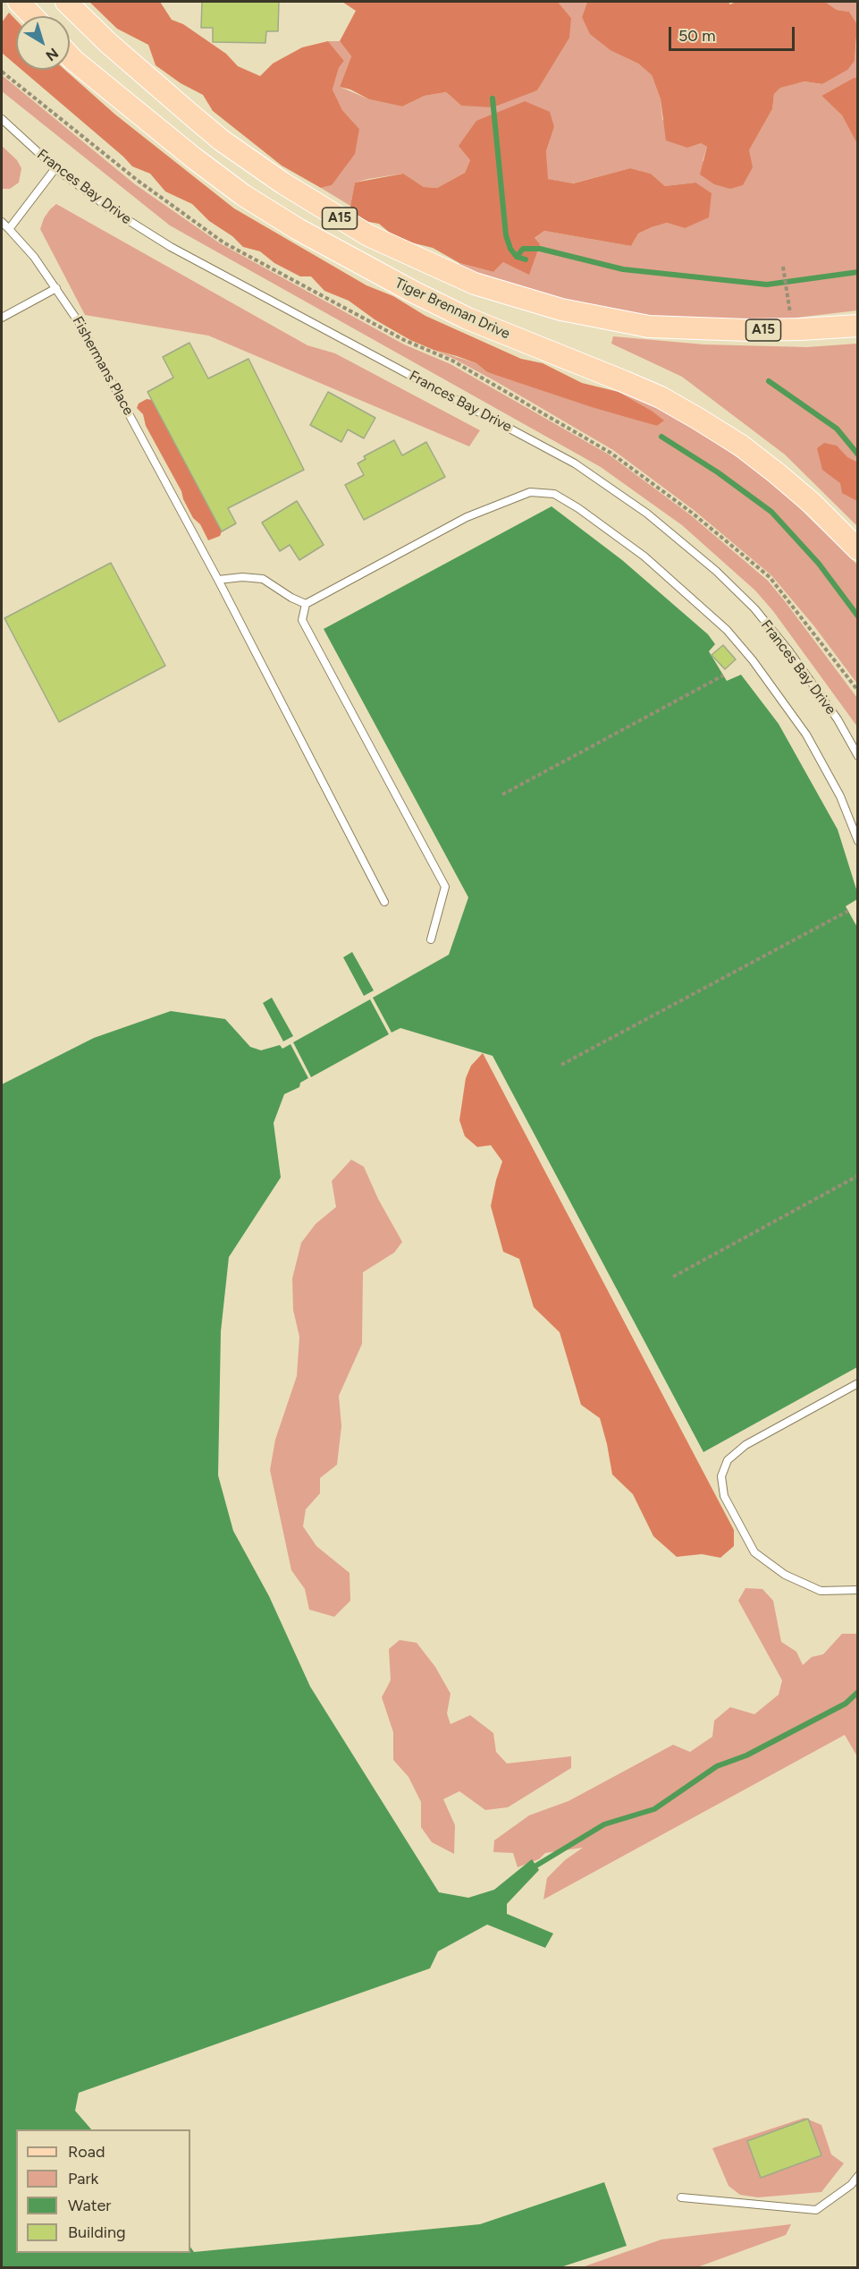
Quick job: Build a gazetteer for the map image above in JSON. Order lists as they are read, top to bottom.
{
  "streets": {
    "main road": ["A15", "Tiger Brennan Drive"],
    "lane": ["Frances Bay Drive", "Fishermans Place"]
  },
  "legend": [
    "Road",
    "Park",
    "Water",
    "Building"
  ],
  "scale_bar": "50 m",
  "north": "bottom right"
}
